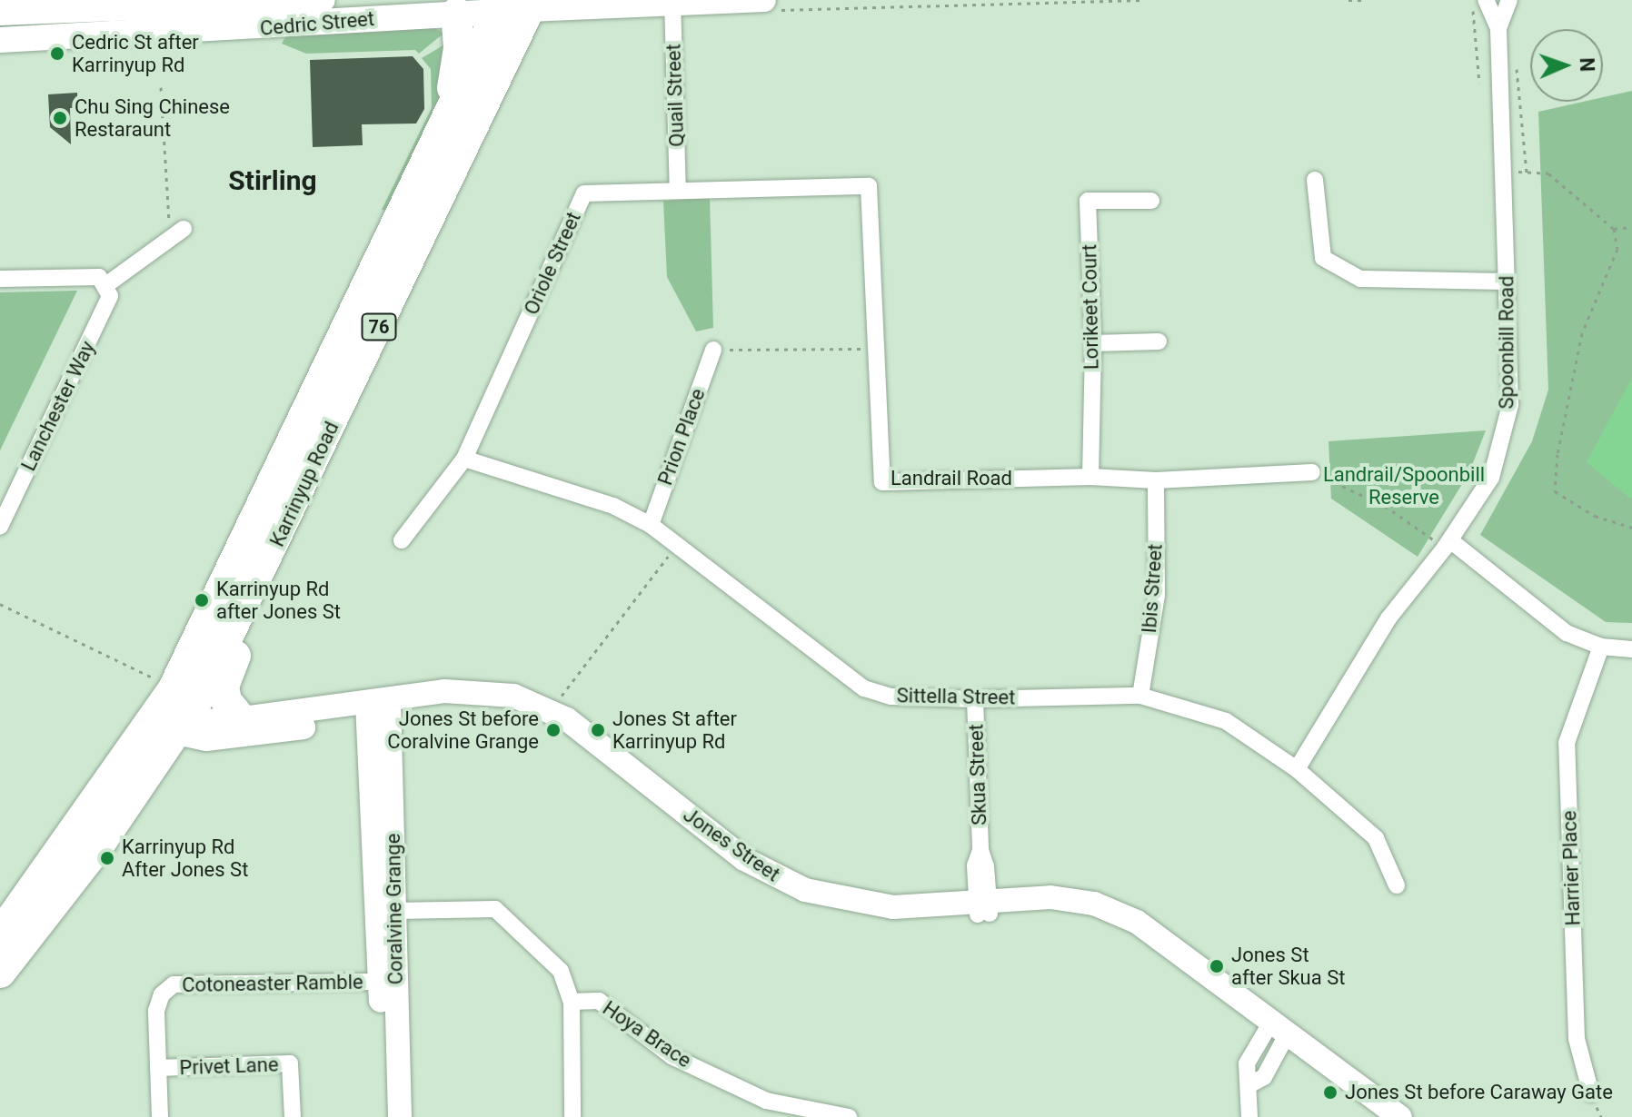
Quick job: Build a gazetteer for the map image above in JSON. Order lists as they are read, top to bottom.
{
  "streets": {
    "highway": ["76", "Karrinyup Road"],
    "main road": ["Cedric Street"],
    "street": [
      "Quail Street",
      "Oriole Street",
      "Lorikeet Court",
      "Spoonbill Road",
      "Lanchester Way",
      "Prion Place",
      "Landrail Road",
      "Ibis Street",
      "Sittella Street",
      "Skua Street",
      "Jones Street",
      "Harrier Place",
      "Coralvine Grange",
      "Cotoneaster Ramble",
      "Hoya Brace",
      "Privet Lane"
    ]
  },
  "crossings": [
    ["Cedric Street", "Quail Street"],
    ["Cedric Street", "Karrinyup Road"],
    ["Quail Street", "Oriole Street"],
    ["Oriole Street", "Landrail Road"],
    ["Oriole Street", "Sittella Street"],
    ["Lorikeet Court", "Landrail Road"],
    ["Spoonbill Road", "Sittella Street"],
    ["Prion Place", "Sittella Street"],
    ["Landrail Road", "Ibis Street"],
    ["Karrinyup Road", "Jones Street"],
    ["Ibis Street", "Sittella Street"],
    ["Sittella Street", "Skua Street"],
    ["Skua Street", "Jones Street"],
    ["Jones Street", "Coralvine Grange"],
    ["Coralvine Grange", "Cotoneaster Ramble"],
    ["Cotoneaster Ramble", "Privet Lane"]
  ],
  "districts": ["Stirling"],
  "parks": ["Landrail/Spoonbill Reserve"],
  "places": [
    "Cedric St after Karrinyup Rd",
    "Chu Sing Chinese Restaraunt",
    "Karrinyup Rd after Jones St",
    "Jones St before Coralvine Grange",
    "Jones St after Karrinyup Rd",
    "Karrinyup Rd After Jones St",
    "Jones St after Skua St",
    "Jones St before Caraway Gate"
  ],
  "north": "right"
}
